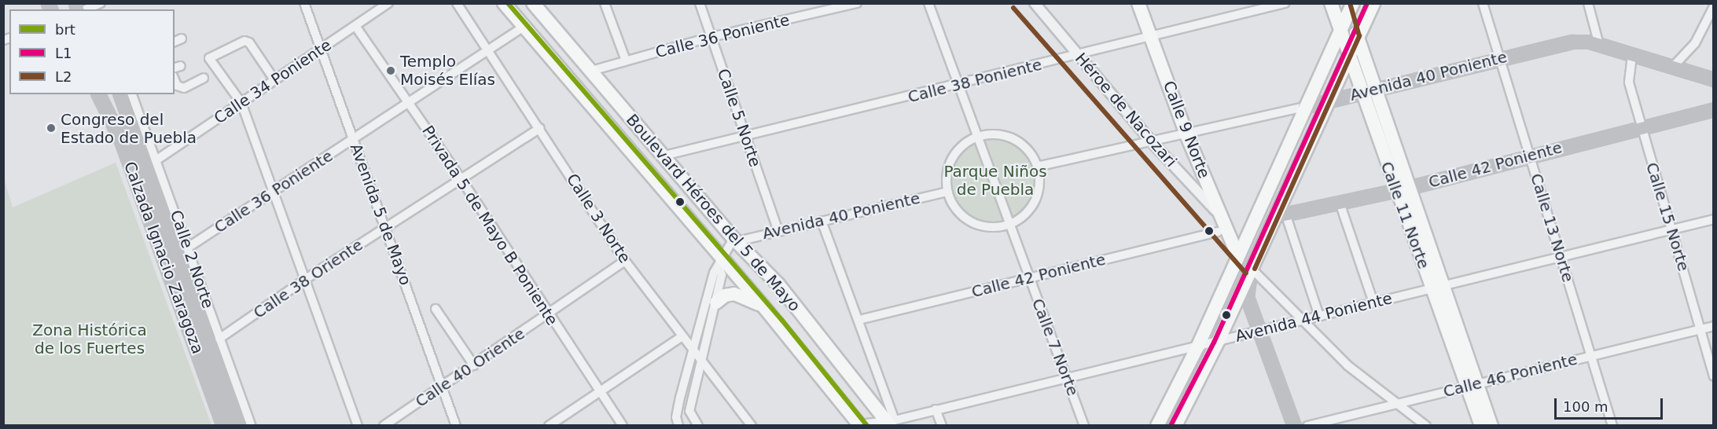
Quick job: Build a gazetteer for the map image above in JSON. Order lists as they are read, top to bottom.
{
  "streets": {
    "main road": [
      "Avenida 40 Poniente",
      "Calle 9 Norte",
      "Calle 42 Poniente",
      "Boulevard Héroes del 5 de Mayo",
      "Calle 11 Norte",
      "Calzada Ignacio Zaragoza"
    ],
    "street": [
      "Calle 36 Poniente",
      "Calle 38 Poniente",
      "Calle 34 Poniente",
      "Héroe de Nacozari",
      "Calle 5 Norte",
      "Avenida 5 de Mayo",
      "Calle 15 Norte",
      "Calle 3 Norte",
      "Privada 5 de Mayo B Poniente",
      "Calle 13 Norte",
      "Calle 2 Norte",
      "Calle 38 Oriente",
      "Avenida 44 Poniente",
      "Calle 7 Norte",
      "Calle 40 Oriente",
      "Calle 46 Poniente"
    ]
  },
  "crossings": [
    ["Calle 36 Poniente", "Calle 5 Norte"],
    ["Calle 36 Poniente", "Boulevard Héroes del 5 de Mayo"],
    ["Calle 36 Poniente", "Avenida 5 de Mayo"],
    ["Calle 36 Poniente", "Calle 3 Norte"],
    ["Calle 36 Poniente", "Privada 5 de Mayo B Poniente"],
    ["Calle 36 Poniente", "Calle 2 Norte"],
    ["Avenida 40 Poniente", "Héroe de Nacozari"],
    ["Avenida 40 Poniente", "Calle 5 Norte"],
    ["Avenida 40 Poniente", "Calle 9 Norte"],
    ["Avenida 40 Poniente", "Boulevard Héroes del 5 de Mayo"],
    ["Avenida 40 Poniente", "Calle 11 Norte"],
    ["Avenida 40 Poniente", "Calle 15 Norte"],
    ["Avenida 40 Poniente", "Calle 13 Norte"],
    ["Calle 38 Poniente", "Héroe de Nacozari"],
    ["Calle 38 Poniente", "Calle 5 Norte"],
    ["Calle 38 Poniente", "Calle 9 Norte"],
    ["Calle 38 Poniente", "Boulevard Héroes del 5 de Mayo"],
    ["Calle 38 Poniente", "Calle 7 Norte"],
    ["Calle 34 Poniente", "Avenida 5 de Mayo"],
    ["Calle 34 Poniente", "Privada 5 de Mayo B Poniente"],
    ["Calle 34 Poniente", "Calle 2 Norte"],
    ["Héroe de Nacozari", "Calle 9 Norte"],
    ["Calle 42 Poniente", "Calle 11 Norte"],
    ["Calle 42 Poniente", "Calle 15 Norte"],
    ["Calle 42 Poniente", "Calle 13 Norte"],
    ["Calle 42 Poniente", "Calle 7 Norte"],
    ["Boulevard Héroes del 5 de Mayo", "Avenida 44 Poniente"],
    ["Avenida 5 de Mayo", "Calle 38 Oriente"],
    ["Avenida 5 de Mayo", "Calle 40 Oriente"],
    ["Calle 11 Norte", "Avenida 44 Poniente"],
    ["Calle 11 Norte", "Calle 46 Poniente"],
    ["Calle 15 Norte", "Avenida 44 Poniente"],
    ["Calle 15 Norte", "Calle 46 Poniente"],
    ["Calle 3 Norte", "Calle 38 Oriente"],
    ["Calle 3 Norte", "Calle 40 Oriente"],
    ["Privada 5 de Mayo B Poniente", "Calle 38 Oriente"],
    ["Privada 5 de Mayo B Poniente", "Calle 40 Oriente"],
    ["Calle 13 Norte", "Avenida 44 Poniente"],
    ["Calle 13 Norte", "Calle 46 Poniente"],
    ["Calzada Ignacio Zaragoza", "Calle 2 Norte"],
    ["Calle 2 Norte", "Calle 38 Oriente"],
    ["Avenida 44 Poniente", "Calle 7 Norte"]
  ],
  "parks": ["Parque Niños de Puebla", "Zona Histórica de los Fuertes"],
  "places": ["Templo Moisés Elías", "Congreso del Estado de Puebla"],
  "lines": ["transit line brt", "transit line L1", "transit line L2"],
  "legend": ["brt", "L1", "L2"],
  "scale_bar": "100 m"
}
